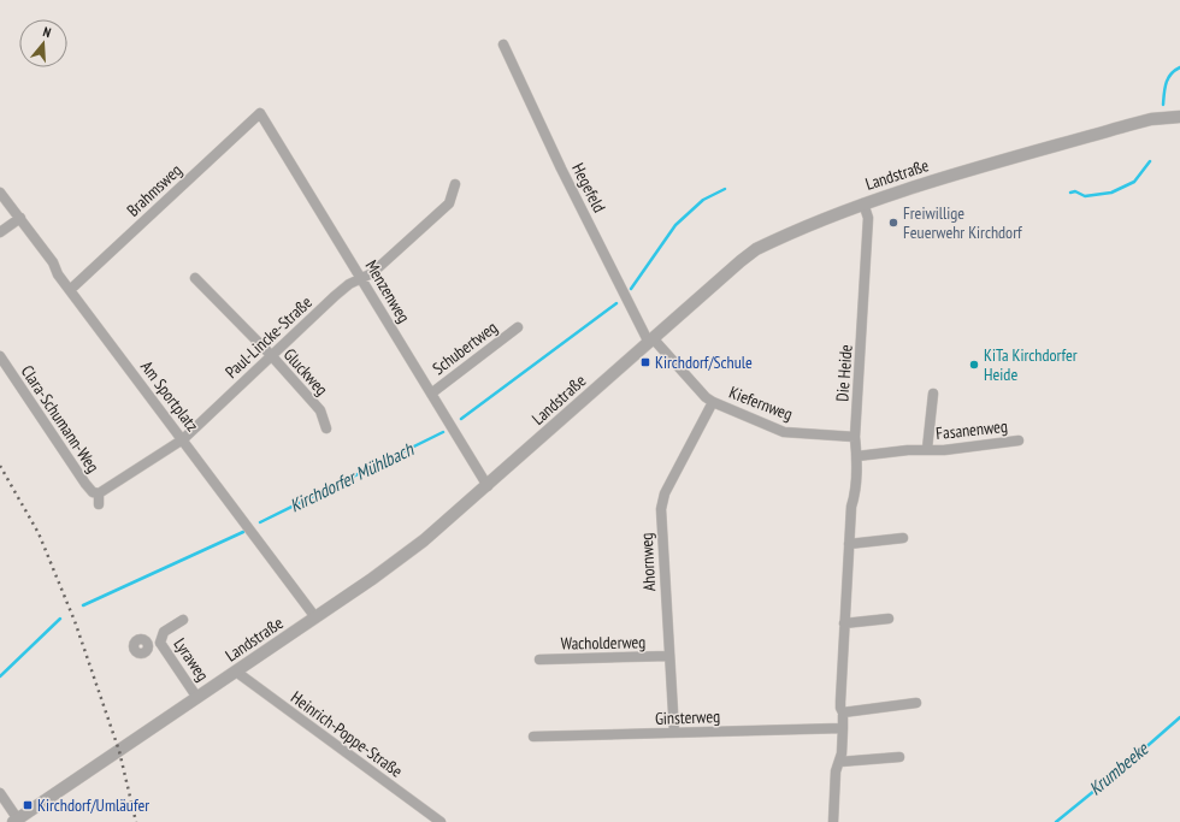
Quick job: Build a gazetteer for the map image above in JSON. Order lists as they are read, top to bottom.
{
  "streets": {
    "street": [
      "Landstraße",
      "Hegefeld",
      "Brahmsweg",
      "Menzenweg",
      "Paul-Lincke-Straße",
      "Schubertweg",
      "Gluckweg",
      "Die Heide",
      "Am Sportplatz",
      "Kiefernweg",
      "Clara-Schumann-Weg",
      "Fasanenweg",
      "Ahornweg",
      "Wacholderweg",
      "Lyraweg",
      "Ginsterweg",
      "Heinrich-Poppe-Straße"
    ]
  },
  "crossings": [
    ["Landstraße", "Hegefeld"],
    ["Landstraße", "Menzenweg"],
    ["Landstraße", "Die Heide"],
    ["Landstraße", "Am Sportplatz"],
    ["Landstraße", "Kiefernweg"],
    ["Landstraße", "Lyraweg"],
    ["Landstraße", "Heinrich-Poppe-Straße"],
    ["Hegefeld", "Kiefernweg"],
    ["Brahmsweg", "Menzenweg"],
    ["Brahmsweg", "Am Sportplatz"],
    ["Menzenweg", "Paul-Lincke-Straße"],
    ["Menzenweg", "Schubertweg"],
    ["Paul-Lincke-Straße", "Gluckweg"],
    ["Paul-Lincke-Straße", "Am Sportplatz"],
    ["Paul-Lincke-Straße", "Clara-Schumann-Weg"],
    ["Die Heide", "Kiefernweg"],
    ["Die Heide", "Fasanenweg"],
    ["Die Heide", "Ginsterweg"],
    ["Kiefernweg", "Ahornweg"],
    ["Ahornweg", "Wacholderweg"],
    ["Ahornweg", "Ginsterweg"]
  ],
  "water": ["Kirchdorfer Mühlbach", "Krumbeeke"],
  "places": {
    "other": ["Freiwillige Feuerwehr Kirchdorf", "KiTa Kirchdorfer Heide"],
    "transit": ["Kirchdorf/Schule", "Kirchdorf/Umläufer"]
  },
  "north": "top"
}
